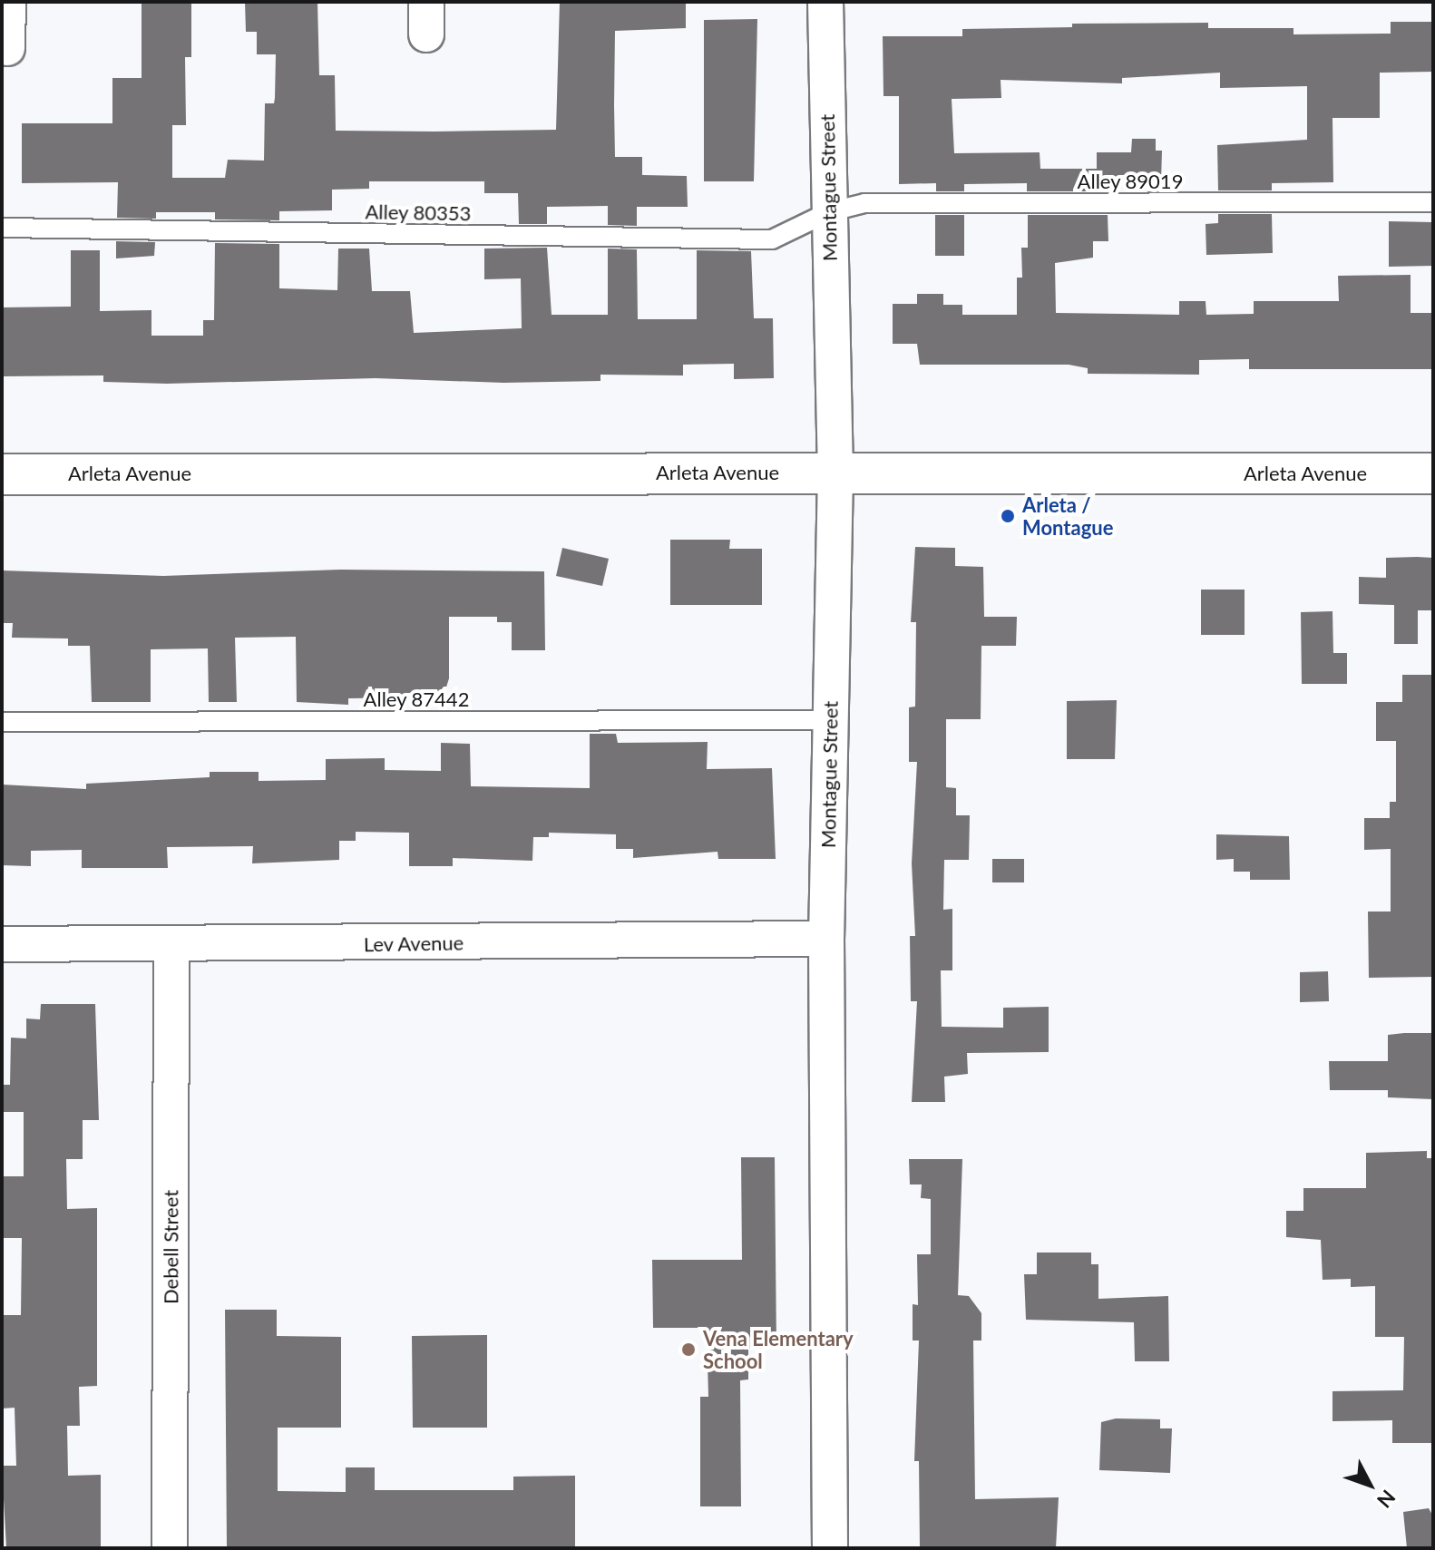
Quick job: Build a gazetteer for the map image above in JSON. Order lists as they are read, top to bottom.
{
  "streets": {
    "main road": ["Arleta Avenue"],
    "street": ["Montague Street", "Lev Avenue", "Debell Street"],
    "lane": ["Alley 89019", "Alley 80353", "Alley 87442"]
  },
  "crossings": [
    ["Alley 89019", "Montague Street"],
    ["Alley 89019", "Alley 80353"],
    ["Montague Street", "Alley 80353"],
    ["Montague Street", "Arleta Avenue"],
    ["Montague Street", "Alley 87442"],
    ["Montague Street", "Lev Avenue"],
    ["Lev Avenue", "Debell Street"]
  ],
  "places": ["Arleta / Montague", "Vena Elementary School"],
  "north": "bottom right"
}
